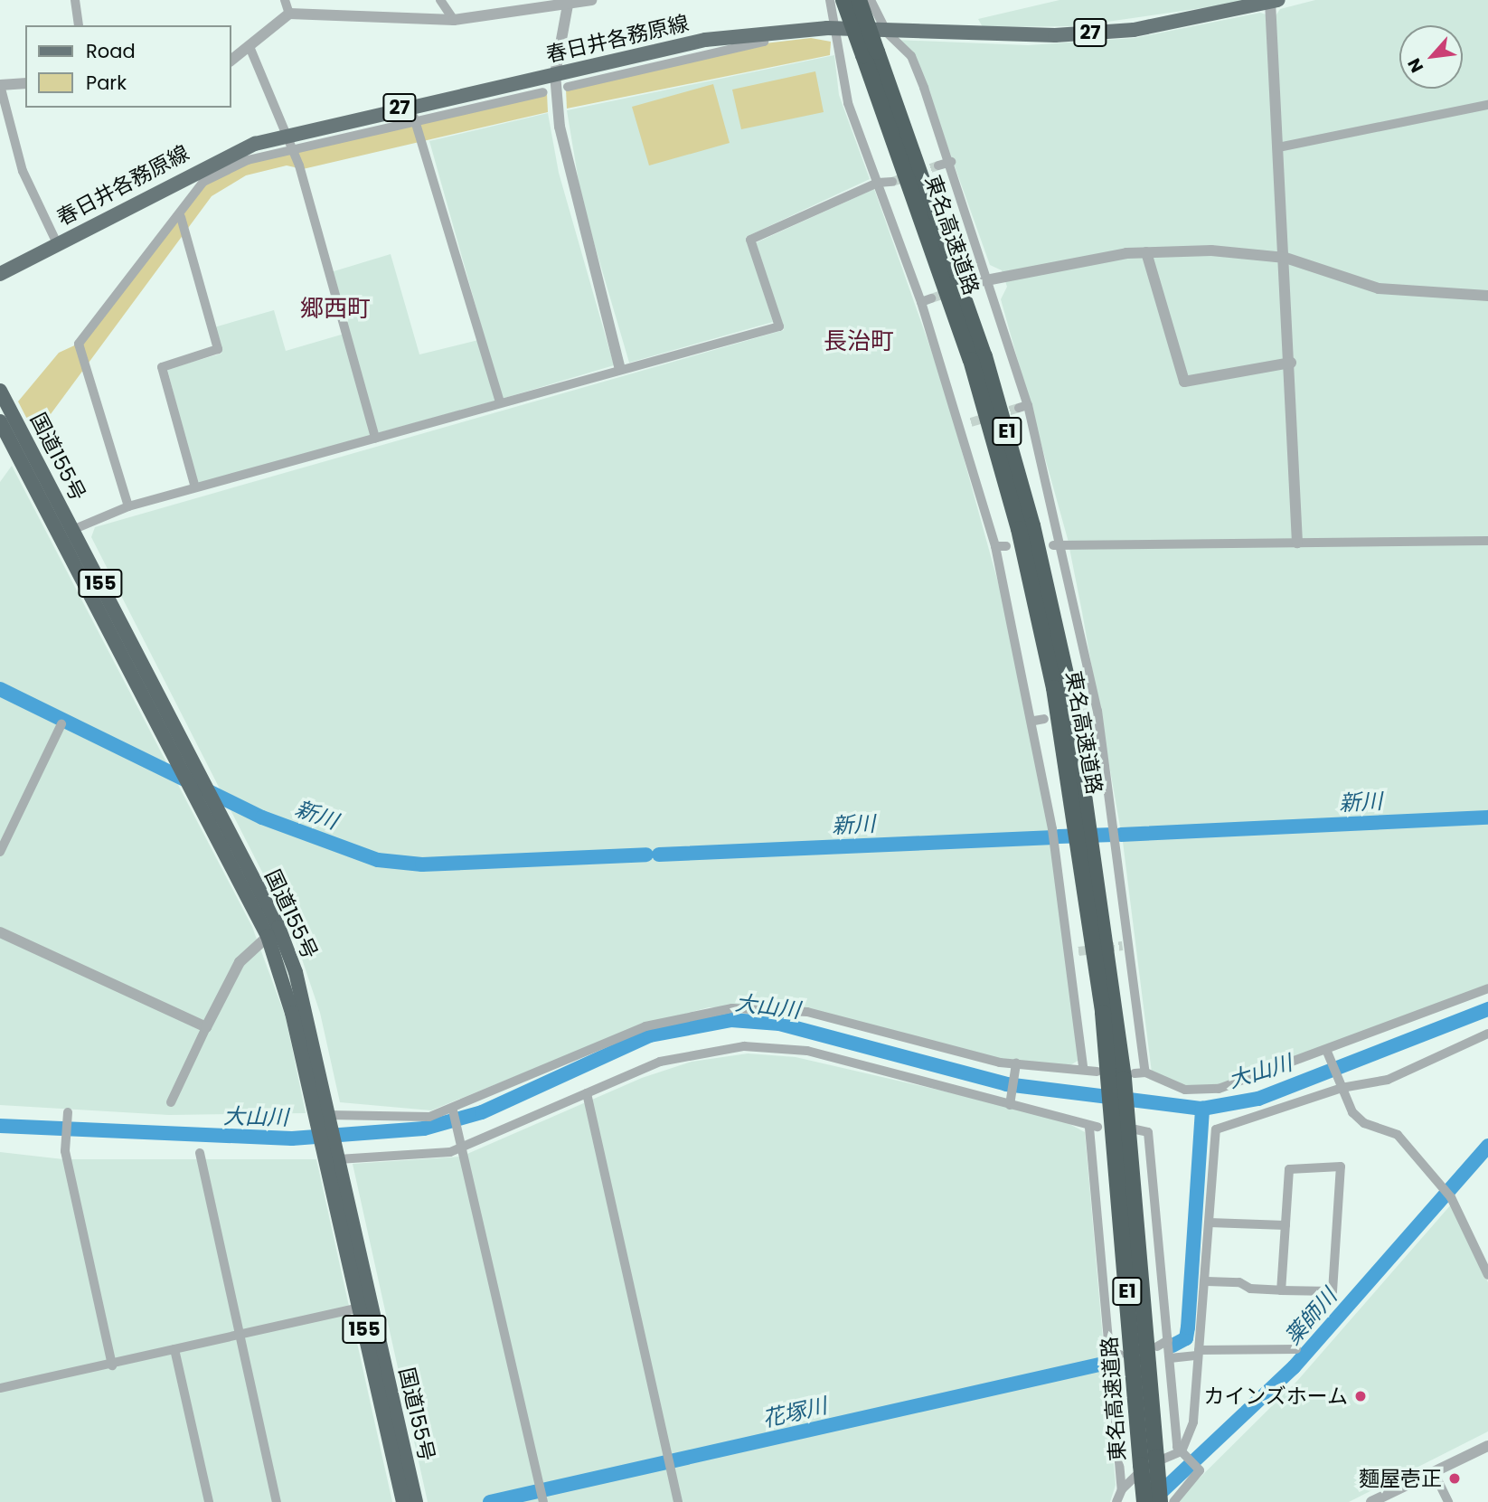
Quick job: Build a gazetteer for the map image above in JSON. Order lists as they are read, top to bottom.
{
  "streets": {
    "highway": [
      "東名高速道路",
      "E1",
      "国道155号",
      "155"
    ],
    "main road": ["27", "春日井各務原線"]
  },
  "districts": ["郷西町", "長治町"],
  "water": [
    "新川",
    "大山川",
    "薬師川",
    "花塚川"
  ],
  "places": ["カインズホーム", "麵屋壱正"],
  "legend": ["Road", "Park"],
  "north": "bottom left"
}
